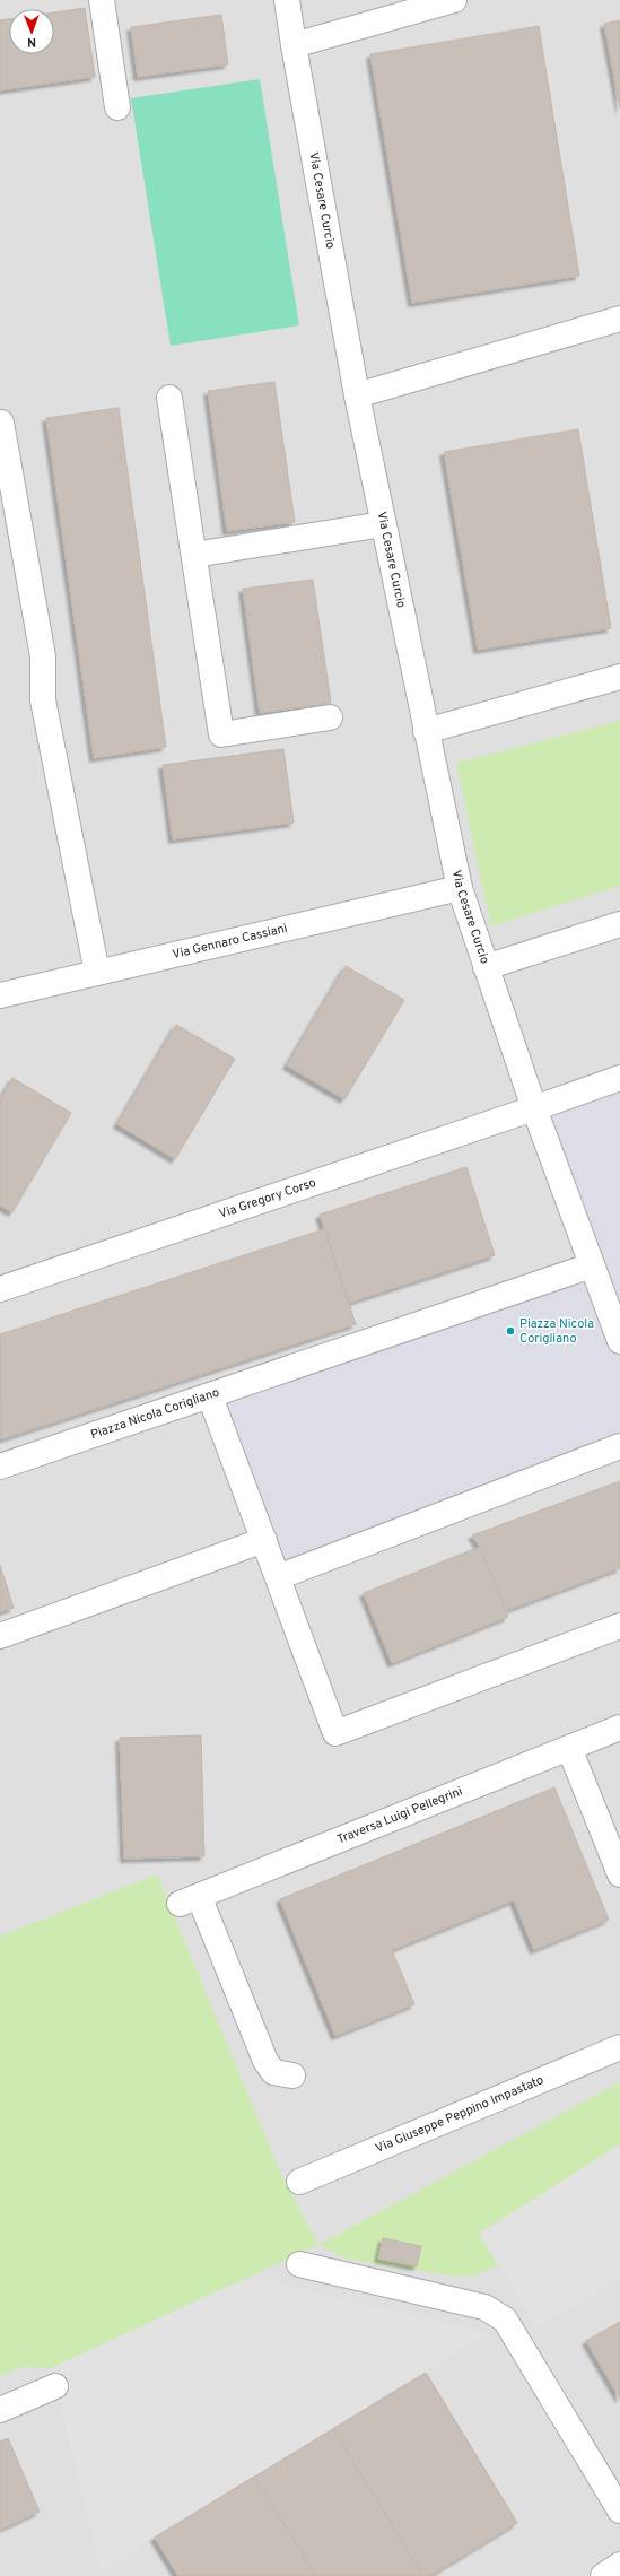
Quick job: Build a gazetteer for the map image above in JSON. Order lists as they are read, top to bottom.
{
  "streets": {
    "street": [
      "Via Cesare Curcio",
      "Via Gennaro Cassiani",
      "Via Gregory Corso",
      "Piazza Nicola Corigliano",
      "Traversa Luigi Pellegrini",
      "Via Giuseppe Peppino Impastato"
    ]
  },
  "crossings": [
    ["Via Cesare Curcio", "Via Gennaro Cassiani"],
    ["Via Cesare Curcio", "Via Gregory Corso"]
  ],
  "places": ["Piazza Nicola Corigliano"],
  "north": "bottom"
}
